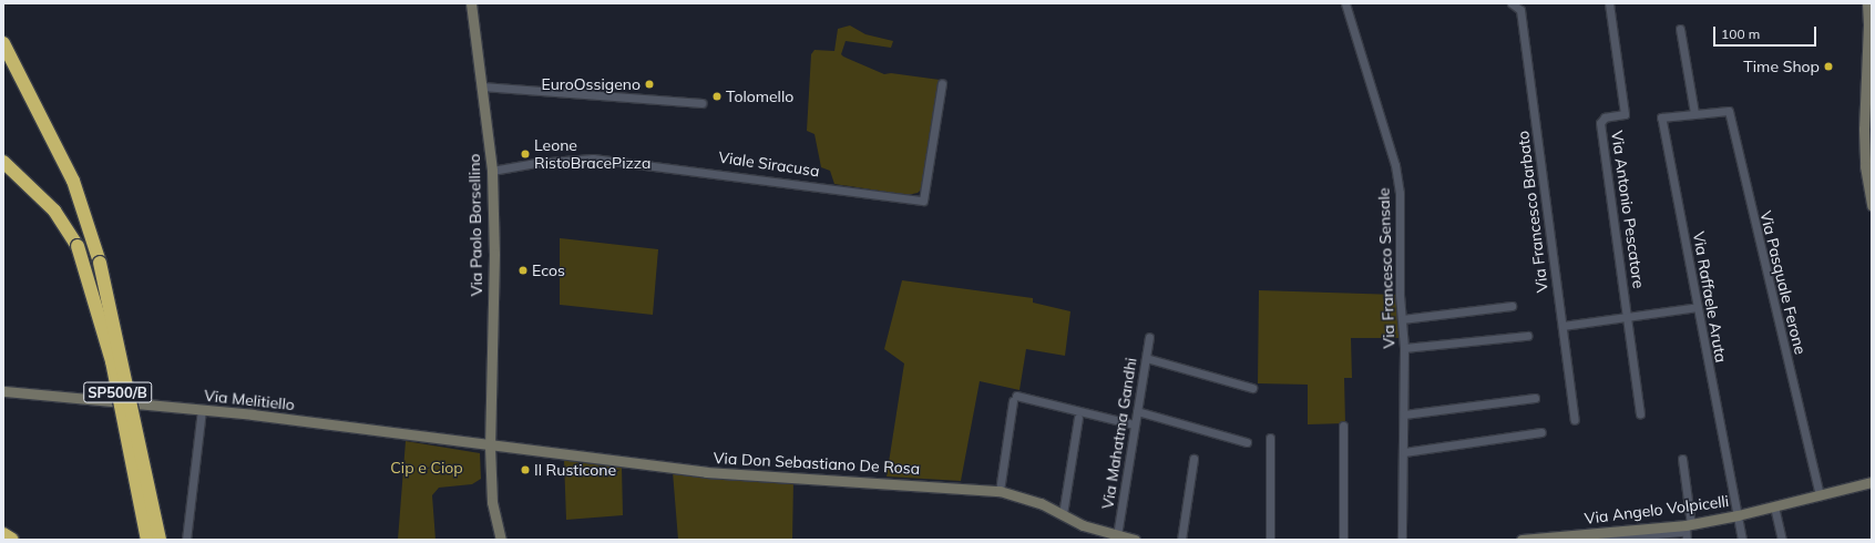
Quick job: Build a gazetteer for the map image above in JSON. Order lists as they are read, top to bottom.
{
  "streets": {
    "highway": ["SP500/B"],
    "street": [
      "Viale Siracusa",
      "Via Antonio Pescatore",
      "Via Francesco Barbato",
      "Via Paolo Borsellino",
      "Via Francesco Sensale",
      "Via Pasquale Ferone",
      "Via Raffaele Aruta",
      "Via Melitiello",
      "Via Mahatma Gandhi",
      "Via Don Sebastiano De Rosa",
      "Via Angelo Volpicelli"
    ]
  },
  "crossings": [
    ["Viale Siracusa", "Via Paolo Borsellino"],
    ["Via Paolo Borsellino", "Via Melitiello"],
    ["Via Paolo Borsellino", "Via Don Sebastiano De Rosa"],
    ["Via Pasquale Ferone", "Via Raffaele Aruta"],
    ["Via Pasquale Ferone", "Via Angelo Volpicelli"],
    ["Via Raffaele Aruta", "Via Angelo Volpicelli"],
    ["Via Melitiello", "Via Don Sebastiano De Rosa"],
    ["Via Mahatma Gandhi", "Via Don Sebastiano De Rosa"]
  ],
  "parks": ["Cip e Ciop"],
  "places": [
    "Time Shop",
    "EuroOssigeno",
    "Tolomello",
    "Leone RistoBracePizza",
    "Ecos",
    "Il Rusticone"
  ],
  "scale_bar": "100 m"
}
